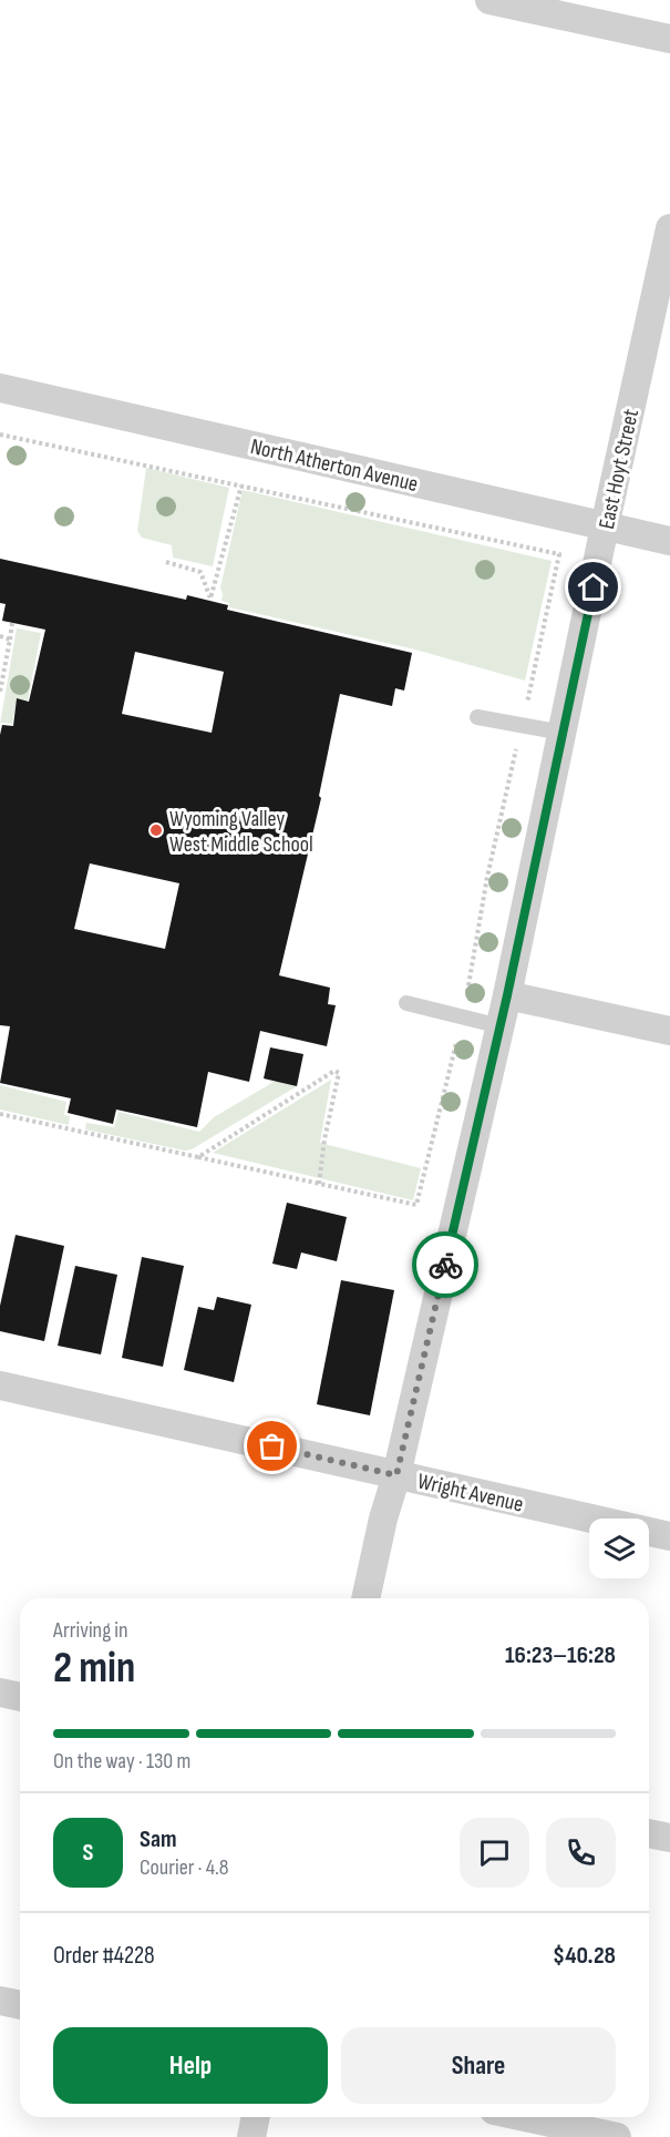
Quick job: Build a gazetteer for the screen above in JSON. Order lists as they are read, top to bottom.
{
  "streets": {
    "street": ["North Atherton Avenue", "East Hoyt Street", "Wright Avenue"]
  },
  "crossings": [
    ["North Atherton Avenue", "East Hoyt Street"],
    ["East Hoyt Street", "Wright Avenue"]
  ],
  "places": ["Wyoming Valley West Middle School"],
  "page": {
    "heading": ["2 min", "Arriving in", "16:23–16:28"],
    "panel": [
      "Sam",
      "Courier · 4.8",
      "Order #4228",
      "$40.28"
    ],
    "bar": "On the way · 130 m",
    "round": "S",
    "buttons": ["Help", "Share"]
  }
}
